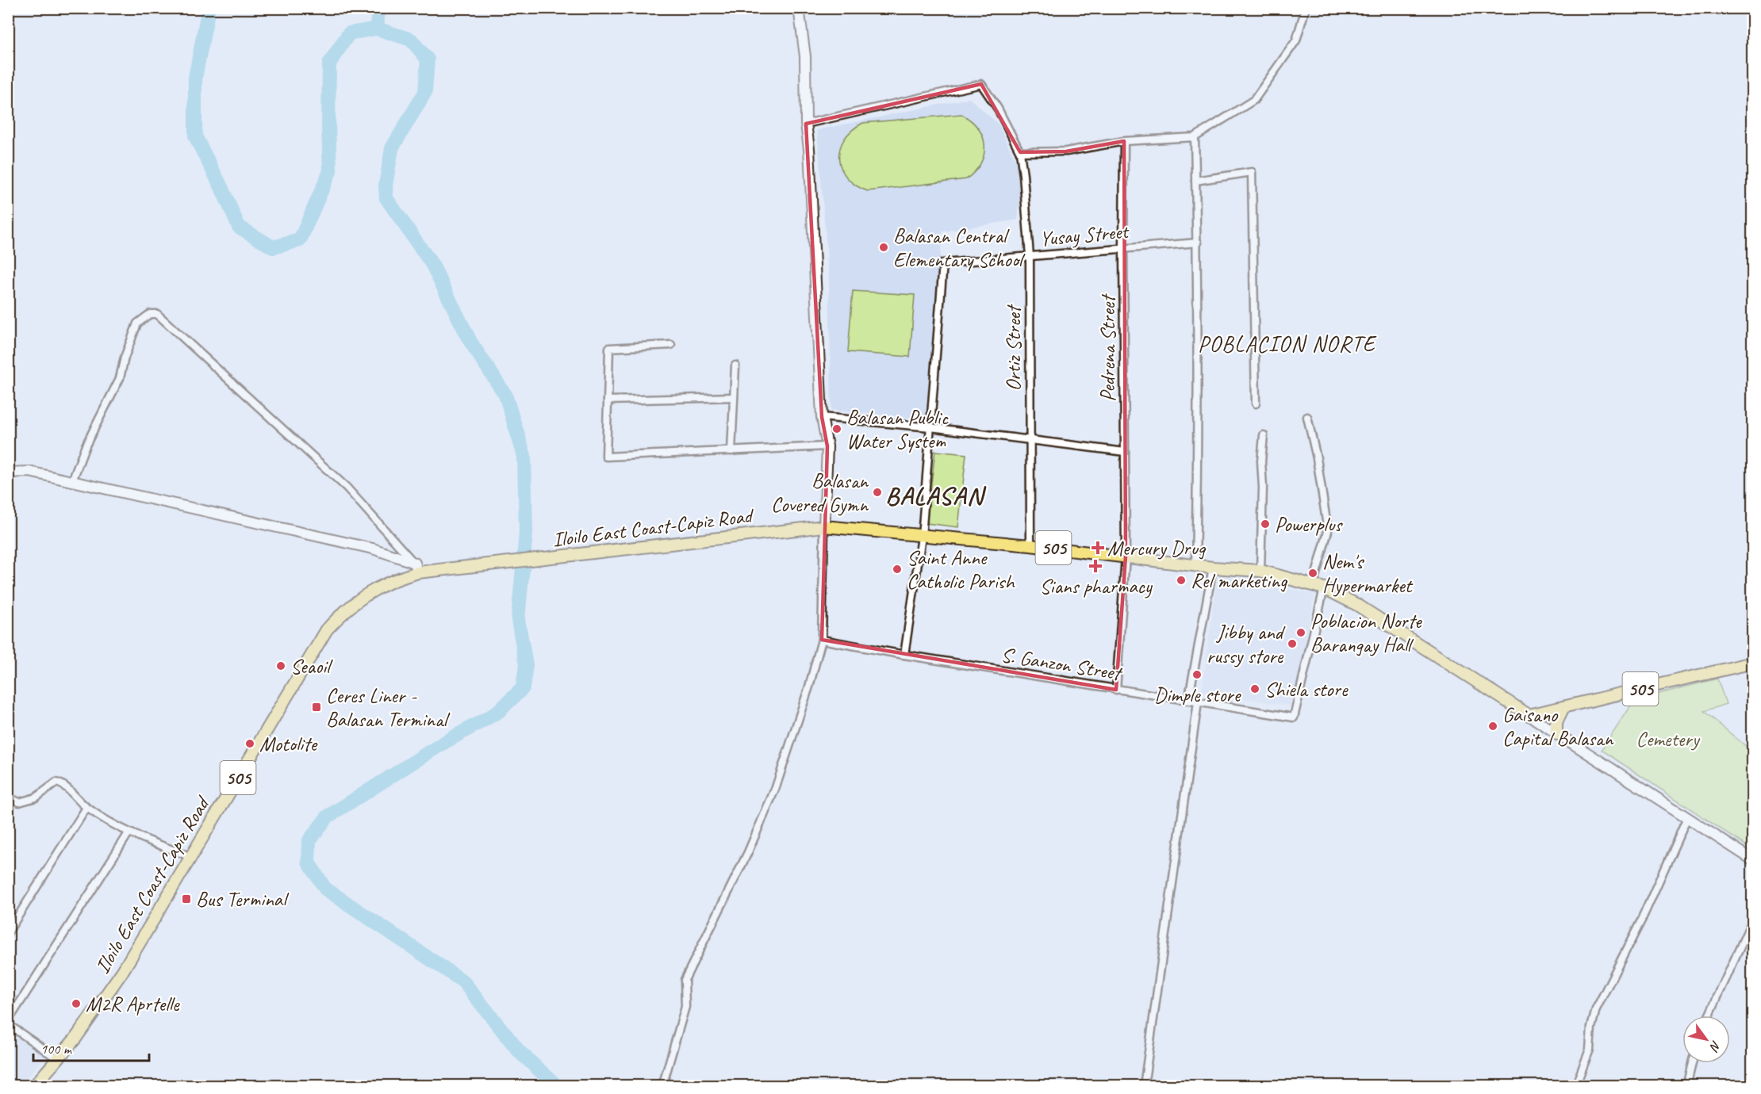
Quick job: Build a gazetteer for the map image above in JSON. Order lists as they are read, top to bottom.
{
  "streets": {
    "main road": ["Iloilo East Coast-Capiz Road", "505"],
    "street": [
      "Yusay Street",
      "Ortiz Street",
      "Pedrena Street",
      "S. Ganzon Street"
    ]
  },
  "crossings": [
    ["Yusay Street", "Ortiz Street"],
    ["Yusay Street", "Pedrena Street"],
    ["Ortiz Street", "Iloilo East Coast-Capiz Road"],
    ["Pedrena Street", "Iloilo East Coast-Capiz Road"],
    ["Pedrena Street", "S. Ganzon Street"],
    ["Iloilo East Coast-Capiz Road", "505"],
    ["Iloilo East Coast-Capiz Road", "S. Ganzon Street"]
  ],
  "districts": ["POBLACION NORTE", "BALASAN"],
  "parks": ["Cemetery"],
  "places": {
    "other": [
      "Balasan Central Elementary School",
      "Balasan Public Water System",
      "Balasan Covered Gymn",
      "Powerplus",
      "Saint Anne Catholic Parish",
      "Nem's Hypermarket",
      "Rel marketing",
      "Poblacion Norte Barangay Hall",
      "Jibby and russy store",
      "Seaoil",
      "Dimple store",
      "Shiela store",
      "Gaisano Capital Balasan",
      "Motolite",
      "M2R Aprtelle"
    ],
    "health": ["Mercury Drug", "Sians pharmacy"],
    "transit": ["Ceres Liner - Balasan Terminal", "Bus Terminal"]
  },
  "scale_bar": "100 m",
  "north": "bottom right"
}
